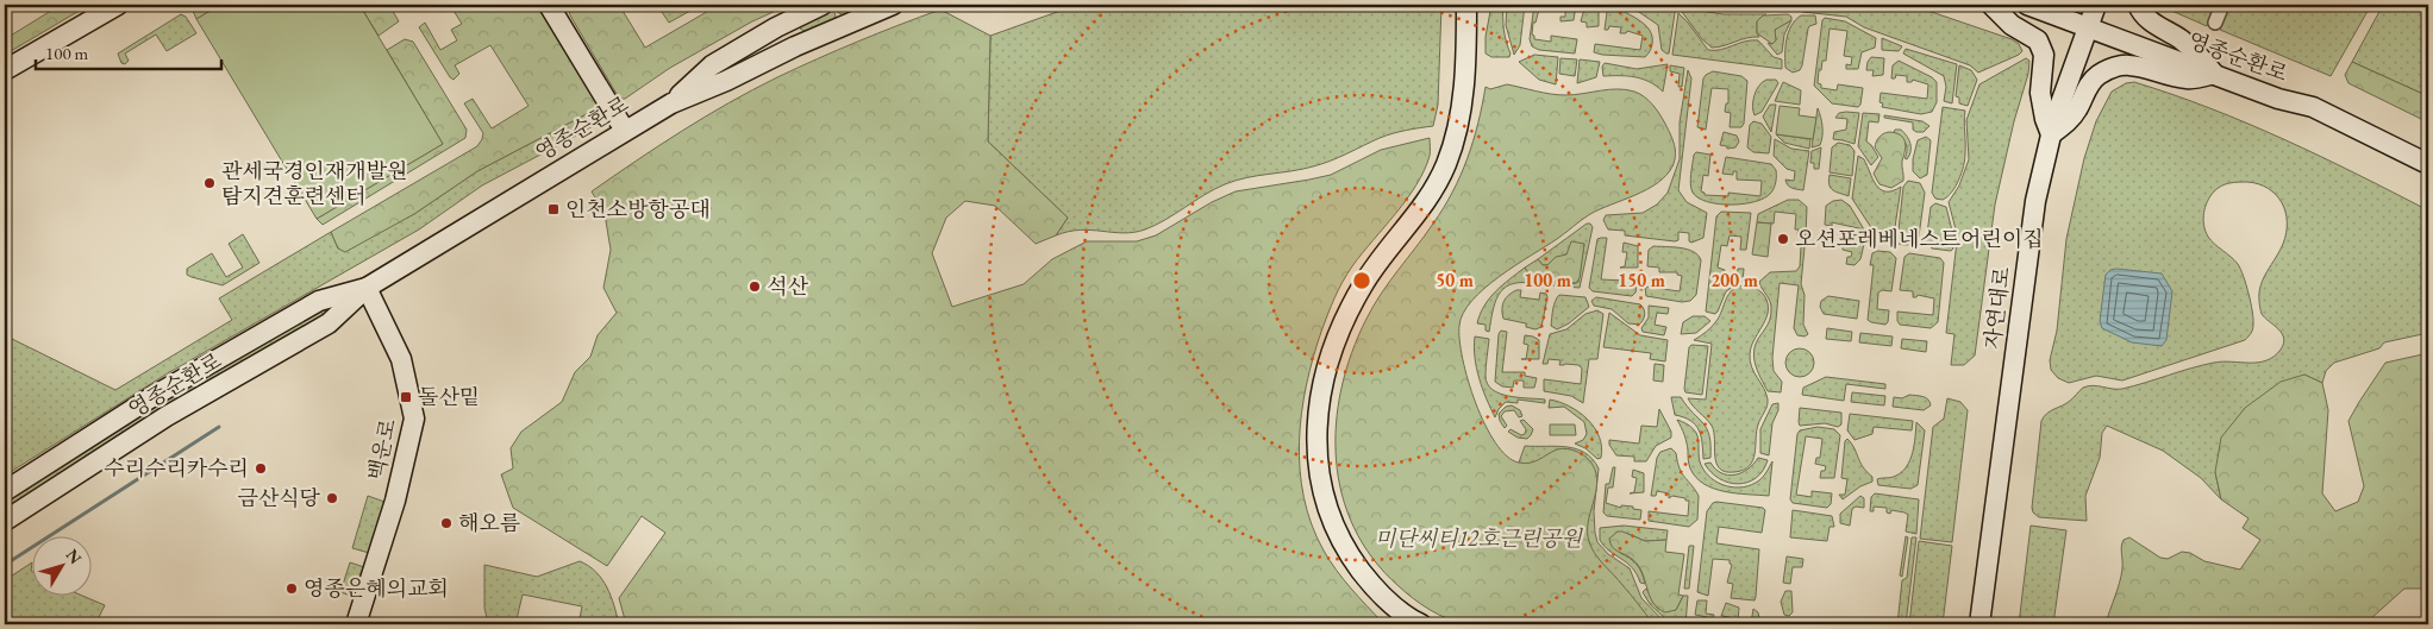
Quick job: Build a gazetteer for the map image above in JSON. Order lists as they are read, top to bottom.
{
  "streets": {
    "main road": ["영종순환로", "자연대로", "백운로"]
  },
  "crossings": [
    ["영종순환로", "자연대로"],
    ["영종순환로", "백운로"]
  ],
  "parks": ["미단씨티12호근린공원"],
  "places": {
    "other": [
      "관세국경인재개발원 탐지견훈련센터",
      "오션포레베네스트어린이집",
      "석산",
      "수리수리카수리",
      "금산식당",
      "해오름",
      "영종은혜의교회"
    ],
    "transit": ["인천소방항공대", "돌산밑"]
  },
  "scale_bar": "100 m",
  "north": "top right",
  "rings": [
    "50 m",
    "100 m",
    "150 m",
    "200 m"
  ]
}
